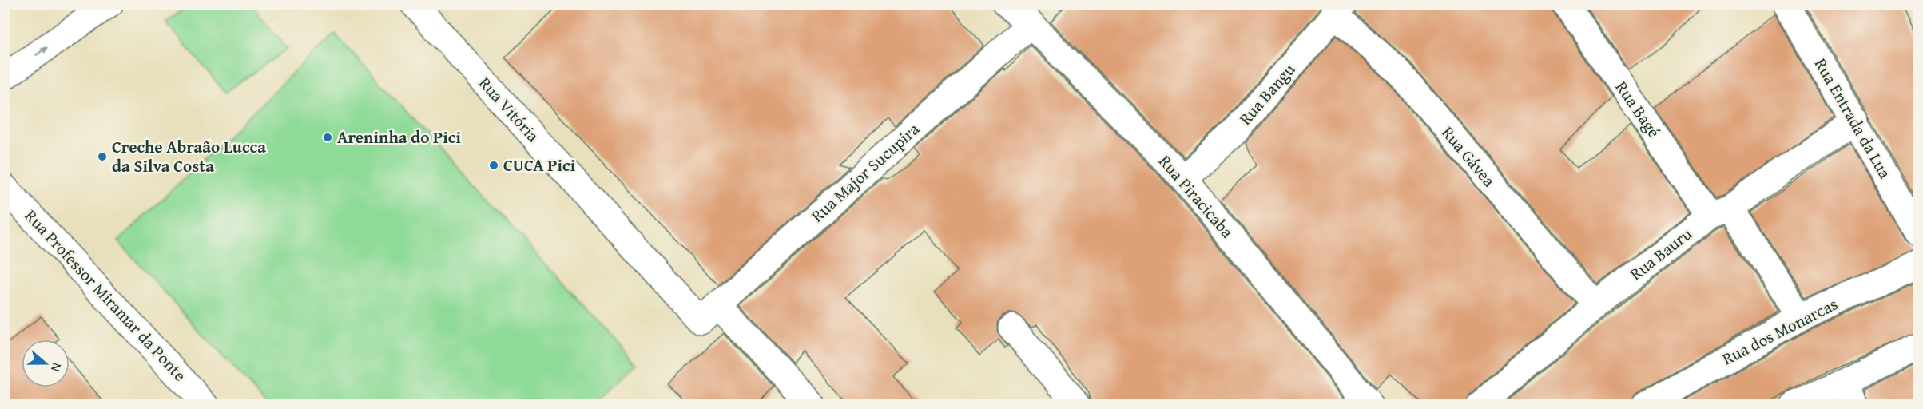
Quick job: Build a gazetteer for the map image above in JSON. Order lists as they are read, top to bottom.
{
  "streets": {
    "street": [
      "Rua Bangu",
      "Rua Vitória",
      "Rua Bagé",
      "Rua Entrada da Lua",
      "Rua Gávea",
      "Rua Major Sucupira",
      "Rua Piracicaba",
      "Rua Bauru",
      "Rua Professor Miramar da Ponte",
      "Rua dos Monarcas"
    ]
  },
  "crossings": [
    ["Rua Bangu", "Rua Gávea"],
    ["Rua Bangu", "Rua Piracicaba"],
    ["Rua Vitória", "Rua Major Sucupira"],
    ["Rua Bagé", "Rua Bauru"],
    ["Rua Bagé", "Rua dos Monarcas"],
    ["Rua Entrada da Lua", "Rua Bauru"],
    ["Rua Gávea", "Rua Bauru"],
    ["Rua Major Sucupira", "Rua Piracicaba"]
  ],
  "places": ["Areninha do Pici", "Creche Abraão Lucca da Silva Costa", "CUCA Pici"],
  "north": "right"
}
